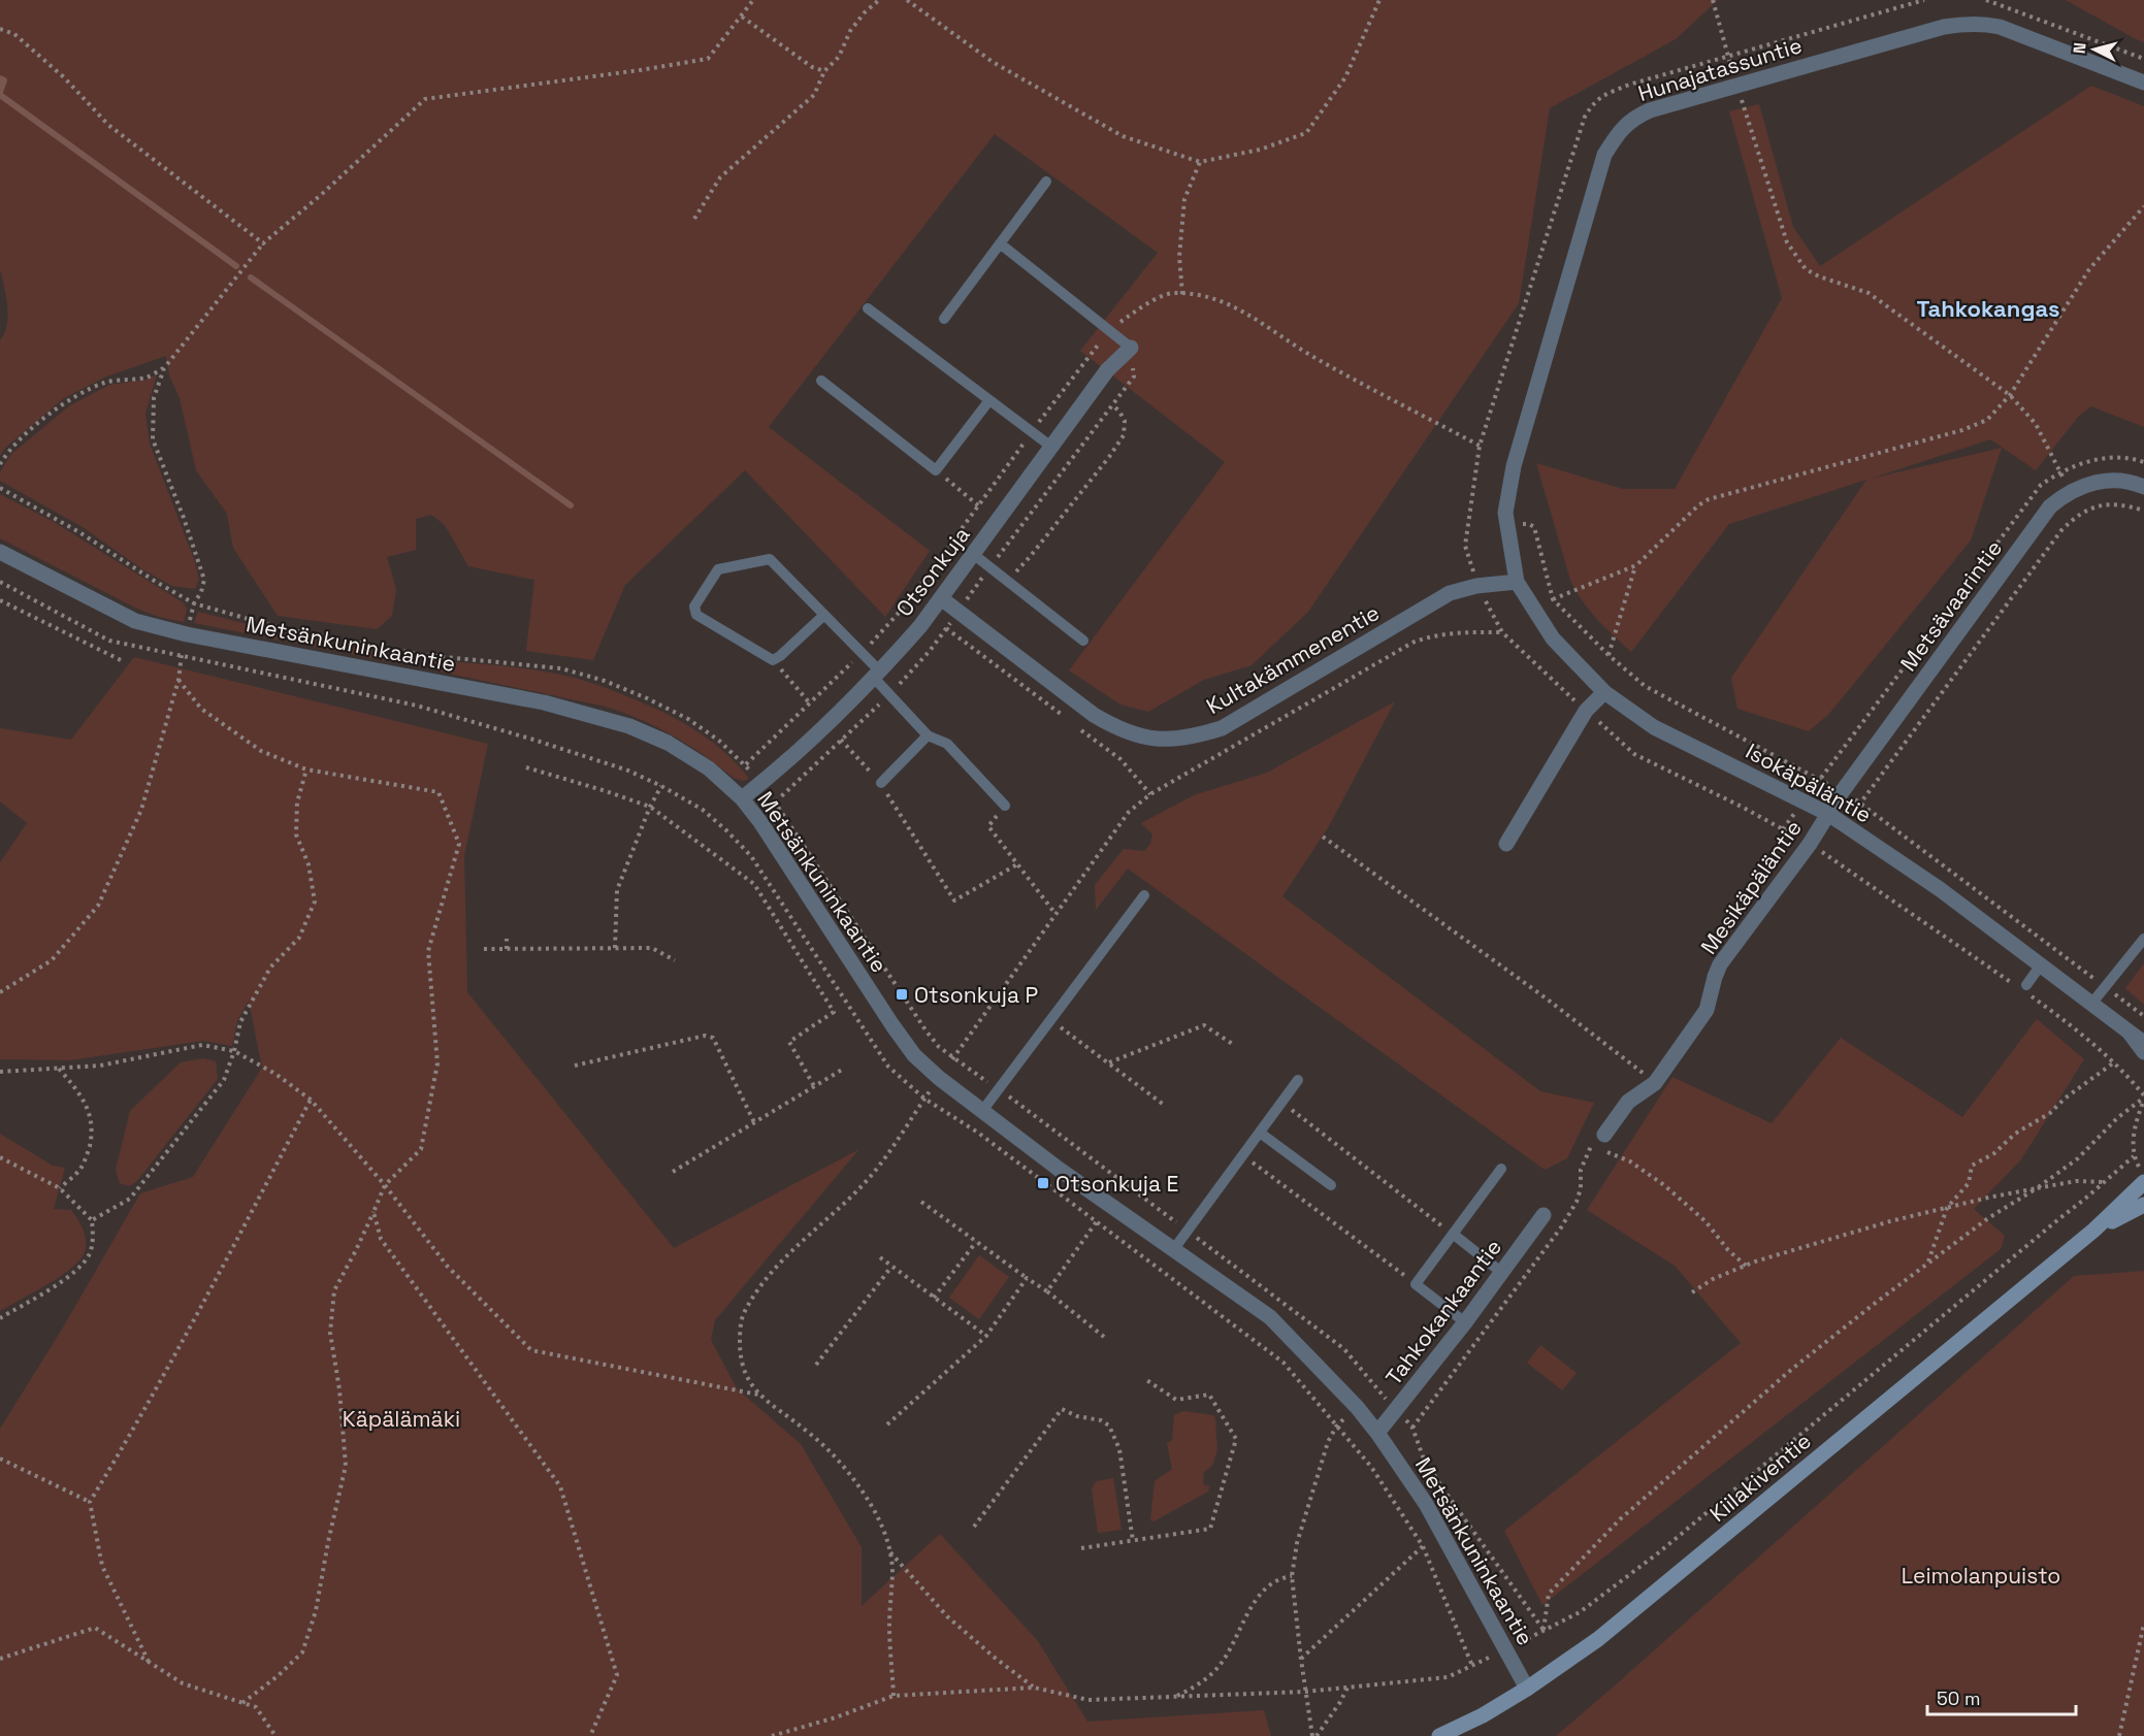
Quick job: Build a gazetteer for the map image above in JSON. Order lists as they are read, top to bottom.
{
  "streets": {
    "street": [
      "Hunajatassuntie",
      "Otsonkuja",
      "Metsävaarintie",
      "Metsänkuninkaantie",
      "Kultakämmenentie",
      "Isokäpäläntie",
      "Mesikäpäläntie",
      "Tahkokankaantie",
      "Kiilakiventie"
    ]
  },
  "crossings": [
    ["Hunajatassuntie", "Kultakämmenentie"],
    ["Hunajatassuntie", "Isokäpäläntie"],
    ["Otsonkuja", "Metsänkuninkaantie"],
    ["Otsonkuja", "Kultakämmenentie"],
    ["Metsävaarintie", "Isokäpäläntie"],
    ["Metsävaarintie", "Mesikäpäläntie"],
    ["Metsänkuninkaantie", "Tahkokankaantie"],
    ["Metsänkuninkaantie", "Kiilakiventie"],
    ["Kultakämmenentie", "Isokäpäläntie"],
    ["Isokäpäläntie", "Mesikäpäläntie"]
  ],
  "districts": ["Tahkokangas"],
  "parks": ["Käpälämäki", "Leimolanpuisto"],
  "places": {
    "transit": ["Otsonkuja P", "Otsonkuja E"]
  },
  "scale_bar": "50 m",
  "north": "left"
}
